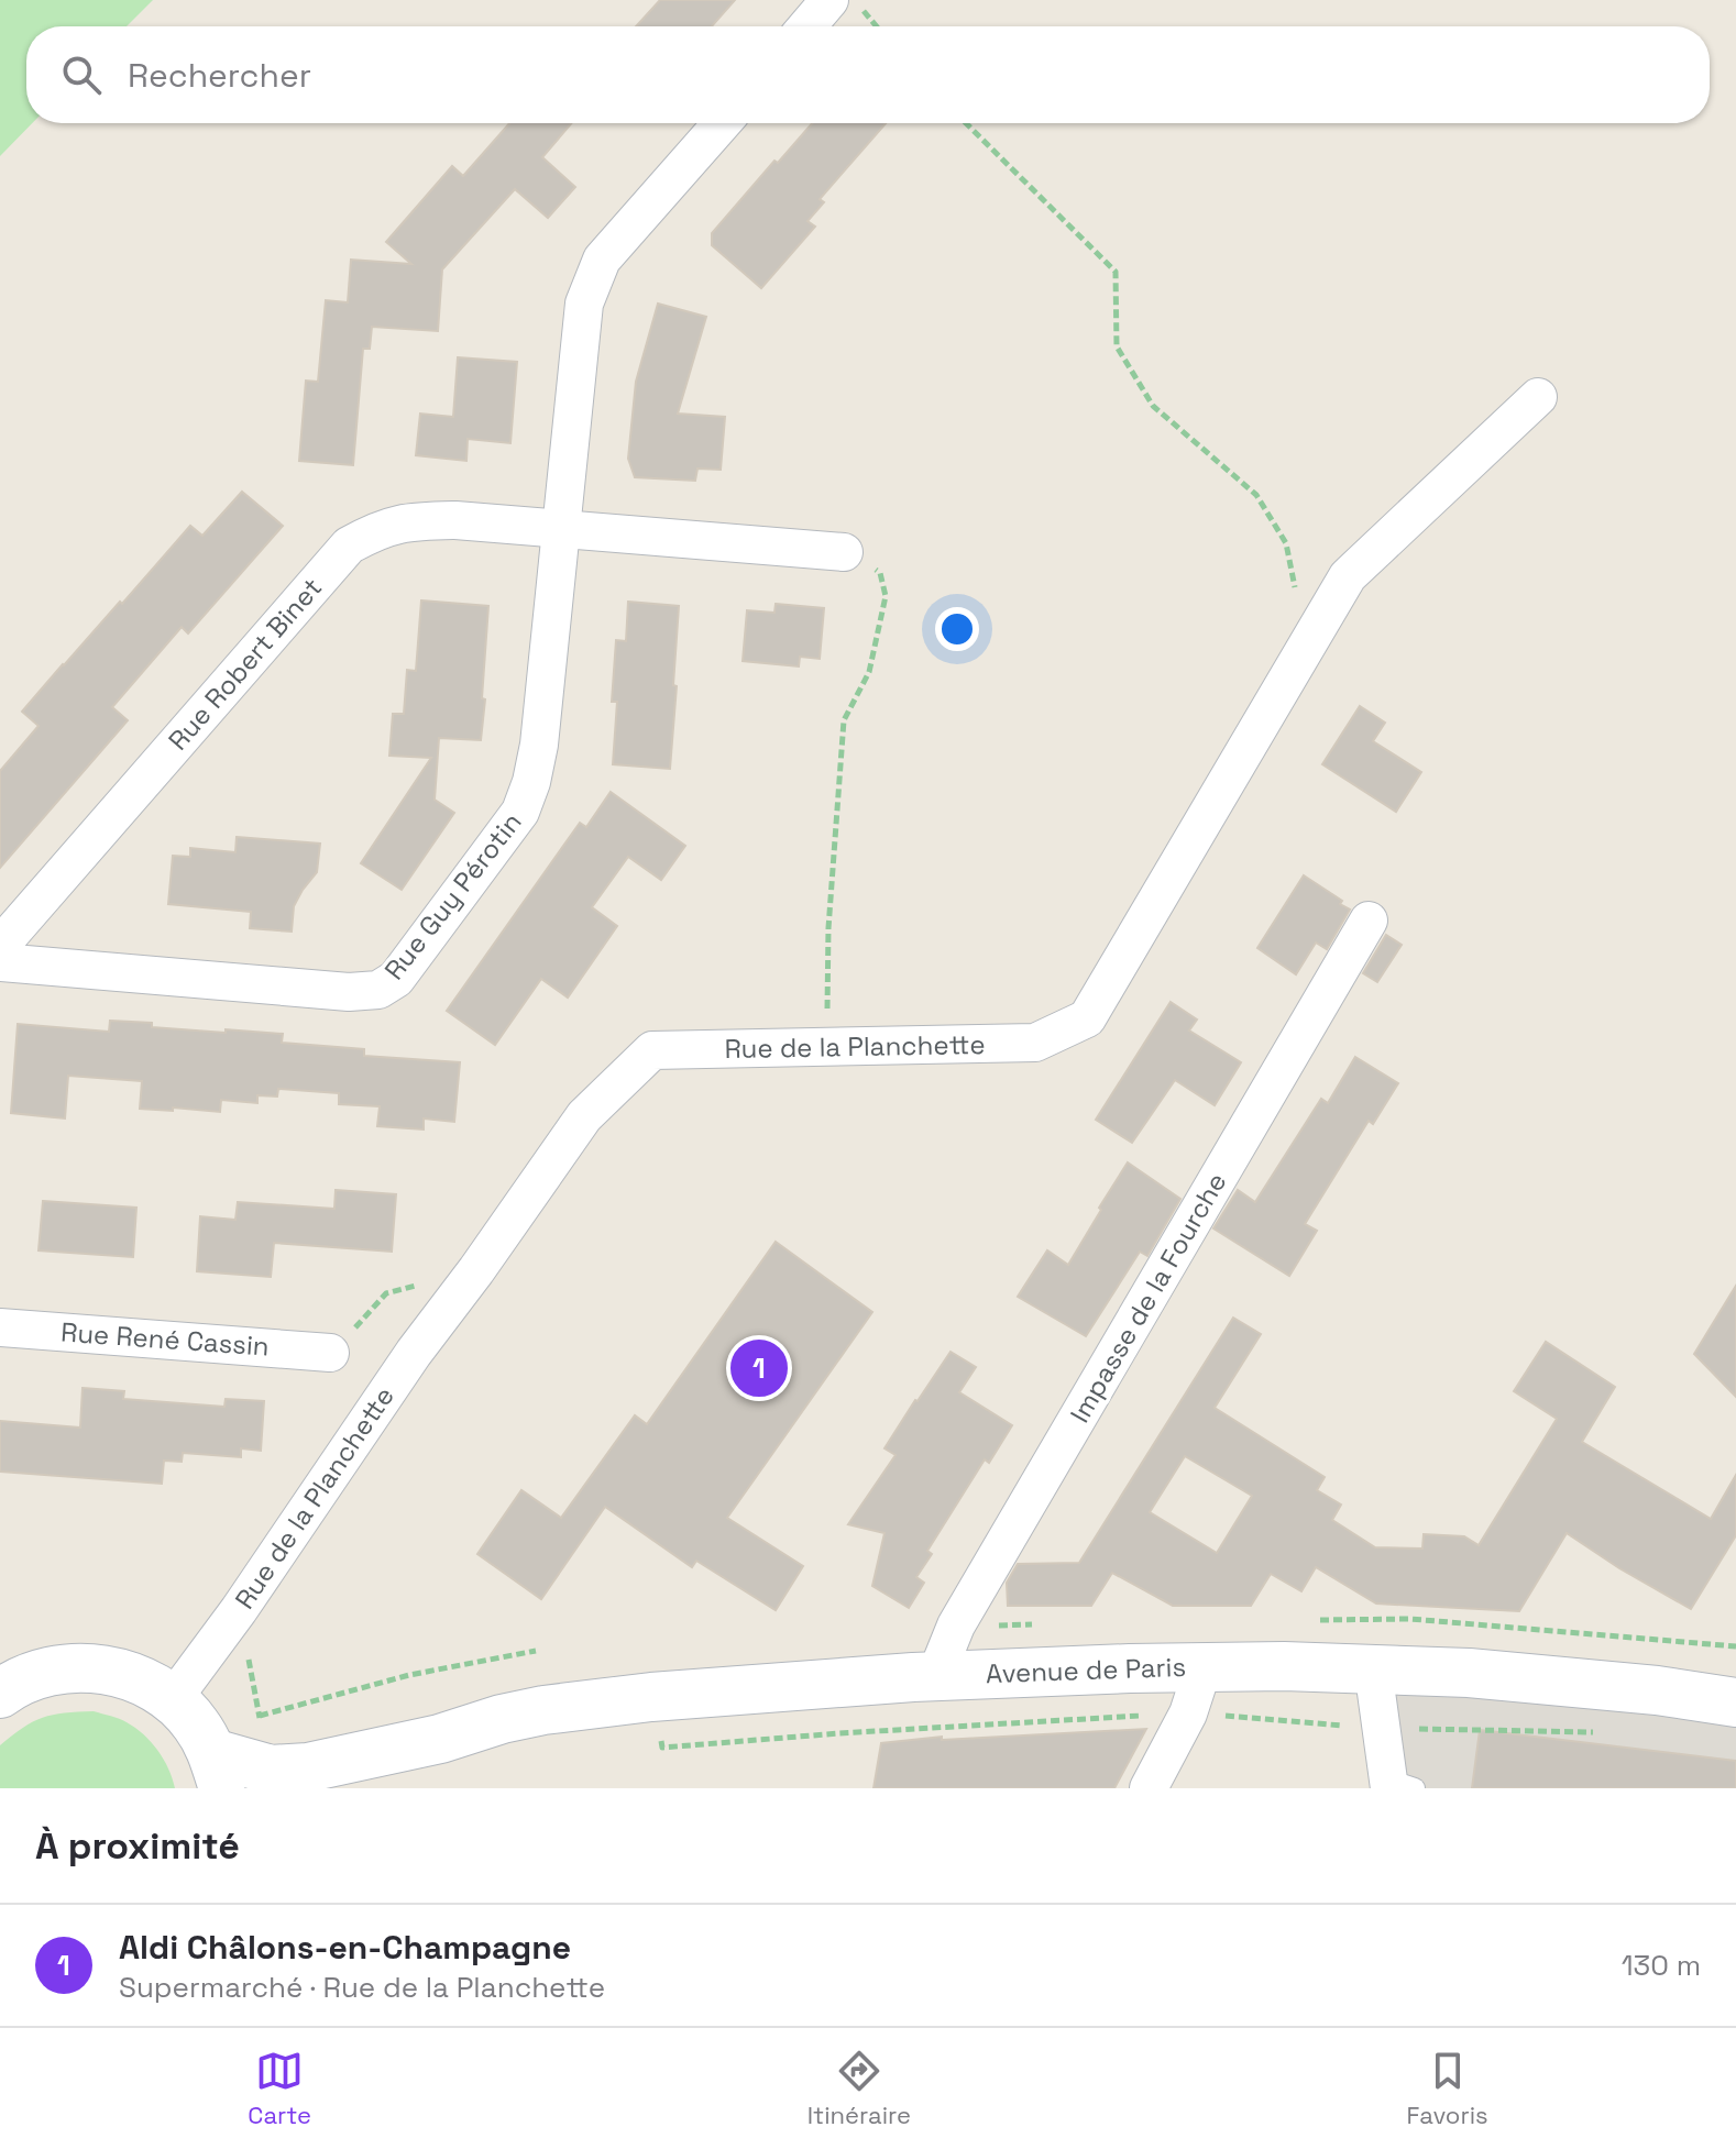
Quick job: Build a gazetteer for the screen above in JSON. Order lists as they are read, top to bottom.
{
  "streets": {
    "main road": ["Avenue de Paris"],
    "street": [
      "Rue Robert Binet",
      "Rue Guy Pérotin",
      "Rue de la Planchette",
      "Impasse de la Fourche",
      "Rue René Cassin"
    ]
  },
  "crossings": [
    ["Rue Robert Binet", "Rue Guy Pérotin"],
    ["Impasse de la Fourche", "Avenue de Paris"]
  ],
  "page": {
    "search": "Rechercher",
    "pins": "1",
    "heading": "À proximité",
    "list": [
      {
        "mark": "1",
        "name": "Aldi Châlons-en-Champagne",
        "note": "Supermarché · Rue de la Planchette",
        "value": "130 m"
      }
    ],
    "nav": ["Carte", "Itinéraire", "Favoris"]
  }
}
